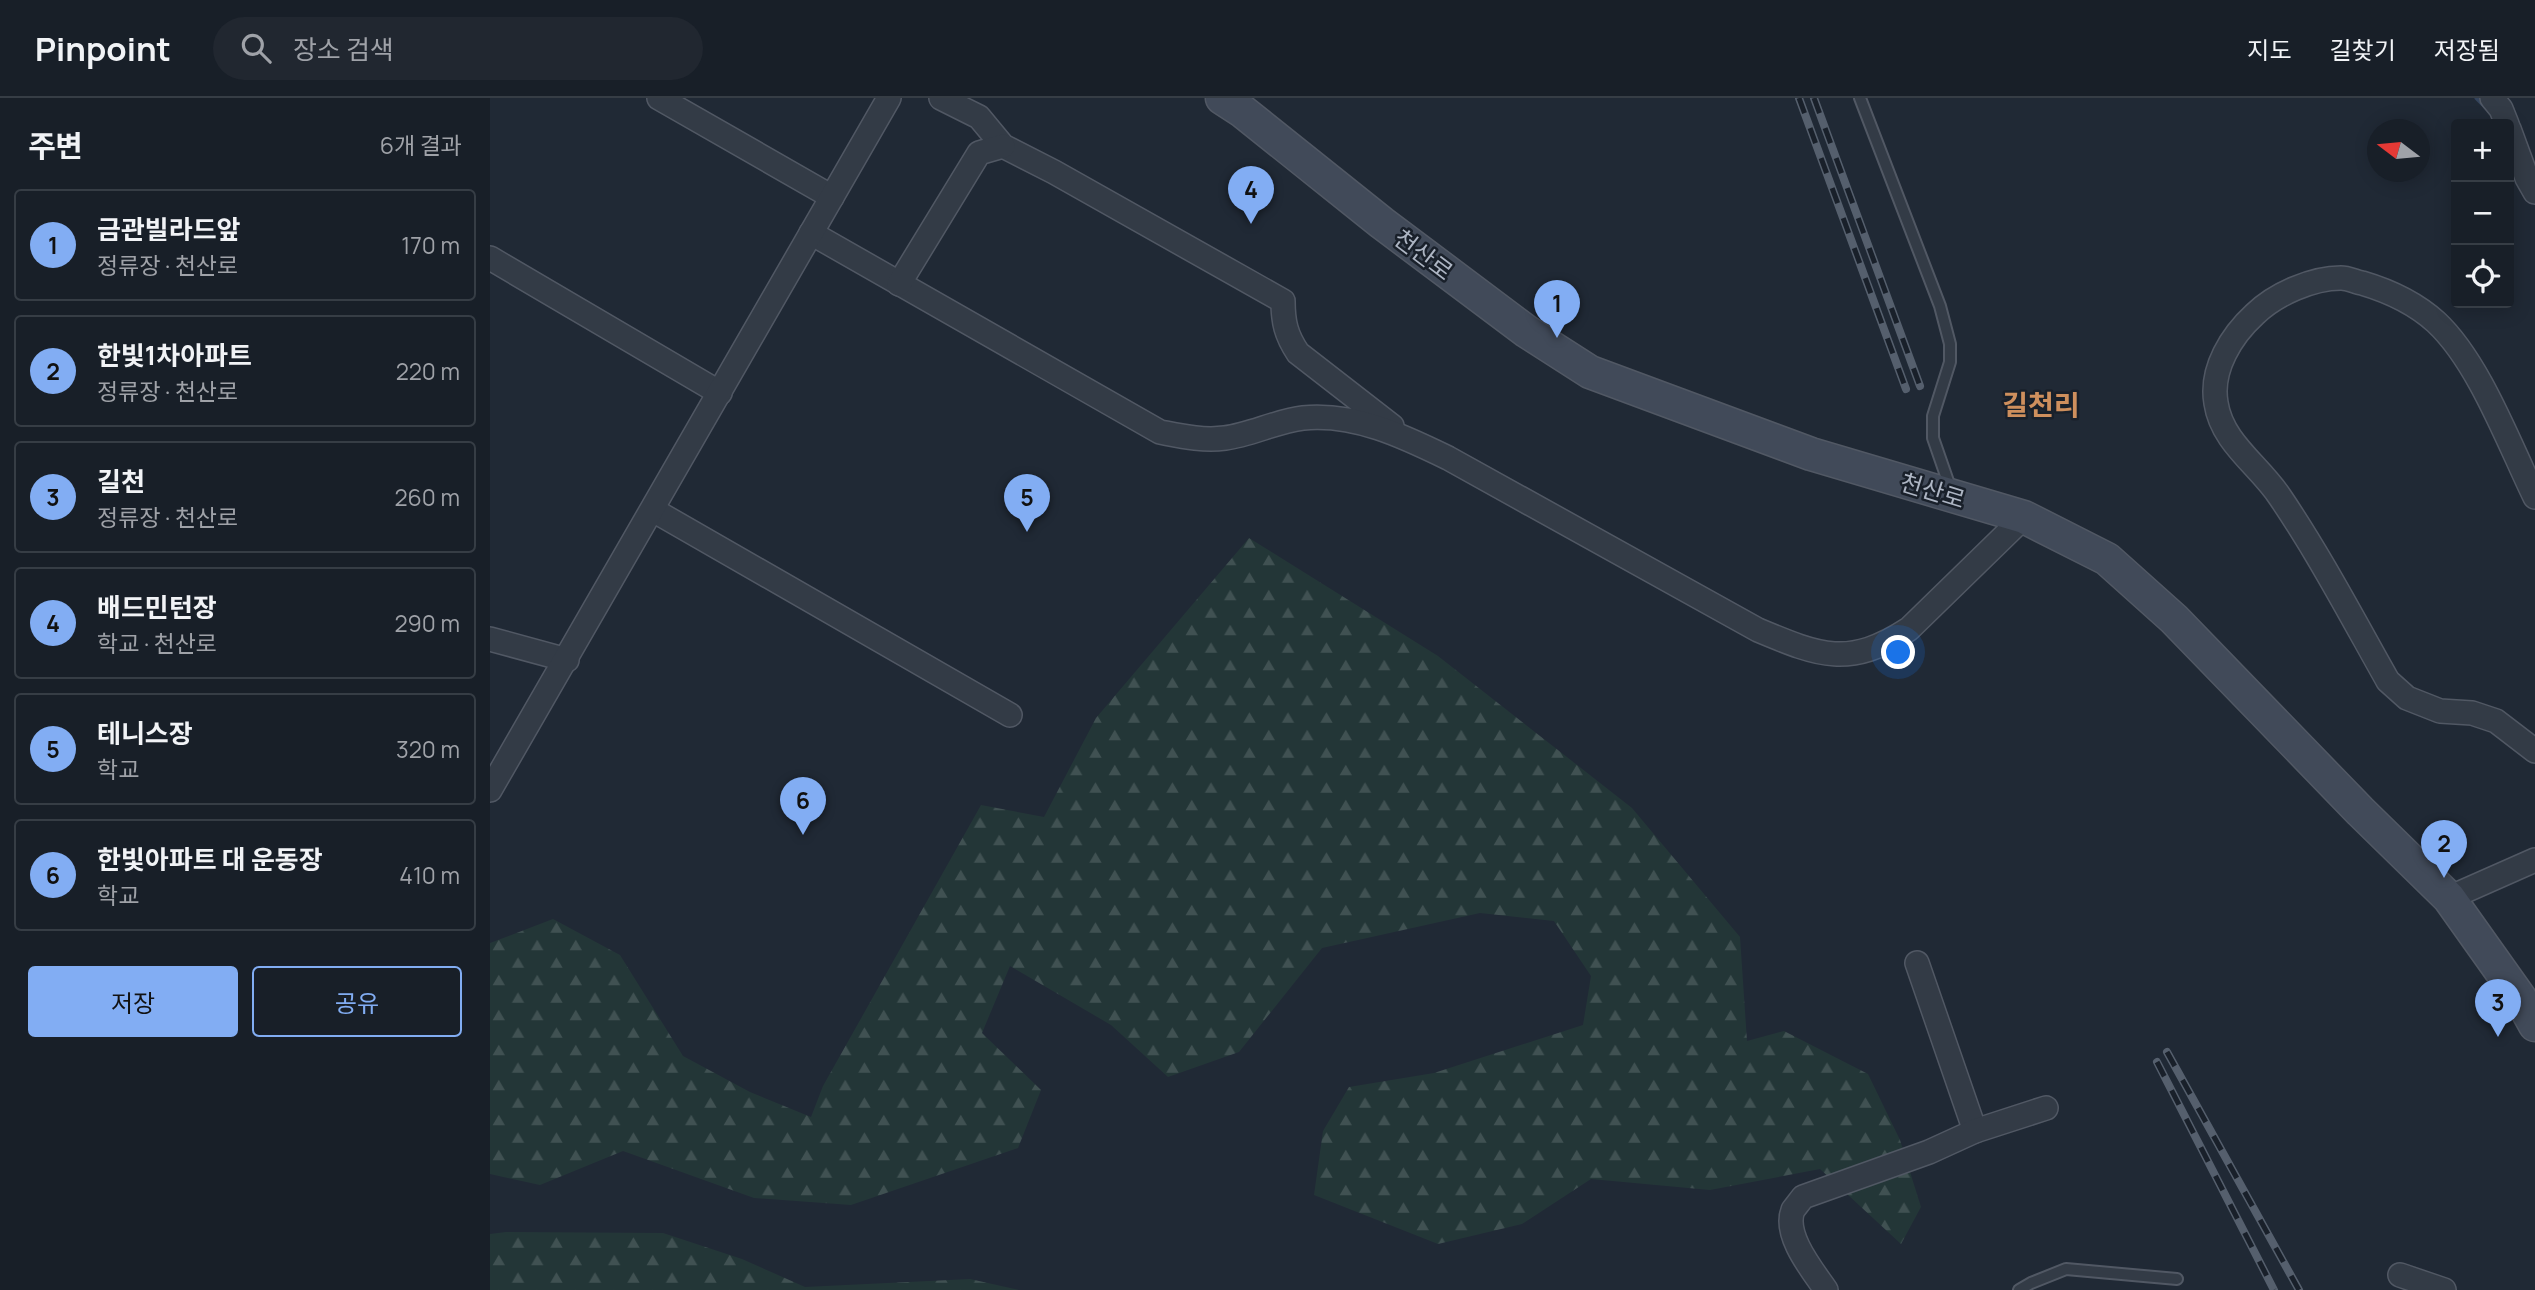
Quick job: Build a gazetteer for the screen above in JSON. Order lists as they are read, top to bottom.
{
  "streets": {
    "street": ["천산로"]
  },
  "districts": ["길천리"],
  "north": "left",
  "page": {
    "header": "Pinpoint",
    "search": "장소 검색",
    "nav": ["지도", "길찾기", "저장됨"],
    "heading": ["주변", "6개 결과"],
    "map_buttons": ["+", "−"],
    "pins": [
      "4",
      "1",
      "5",
      "6",
      "2",
      "3"
    ],
    "list": [
      {
        "mark": "1",
        "name": "금관빌라드앞",
        "note": "정류장 · 천산로",
        "value": "170 m"
      },
      {
        "mark": "2",
        "name": "한빛1차아파트",
        "note": "정류장 · 천산로",
        "value": "220 m"
      },
      {
        "mark": "3",
        "name": "길천",
        "note": "정류장 · 천산로",
        "value": "260 m"
      },
      {
        "mark": "4",
        "name": "배드민턴장",
        "note": "학교 · 천산로",
        "value": "290 m"
      },
      {
        "mark": "5",
        "name": "테니스장",
        "note": "학교",
        "value": "320 m"
      },
      {
        "mark": "6",
        "name": "한빛아파트 대 운동장",
        "note": "학교",
        "value": "410 m"
      }
    ],
    "buttons": ["저장", "공유"]
  }
}
